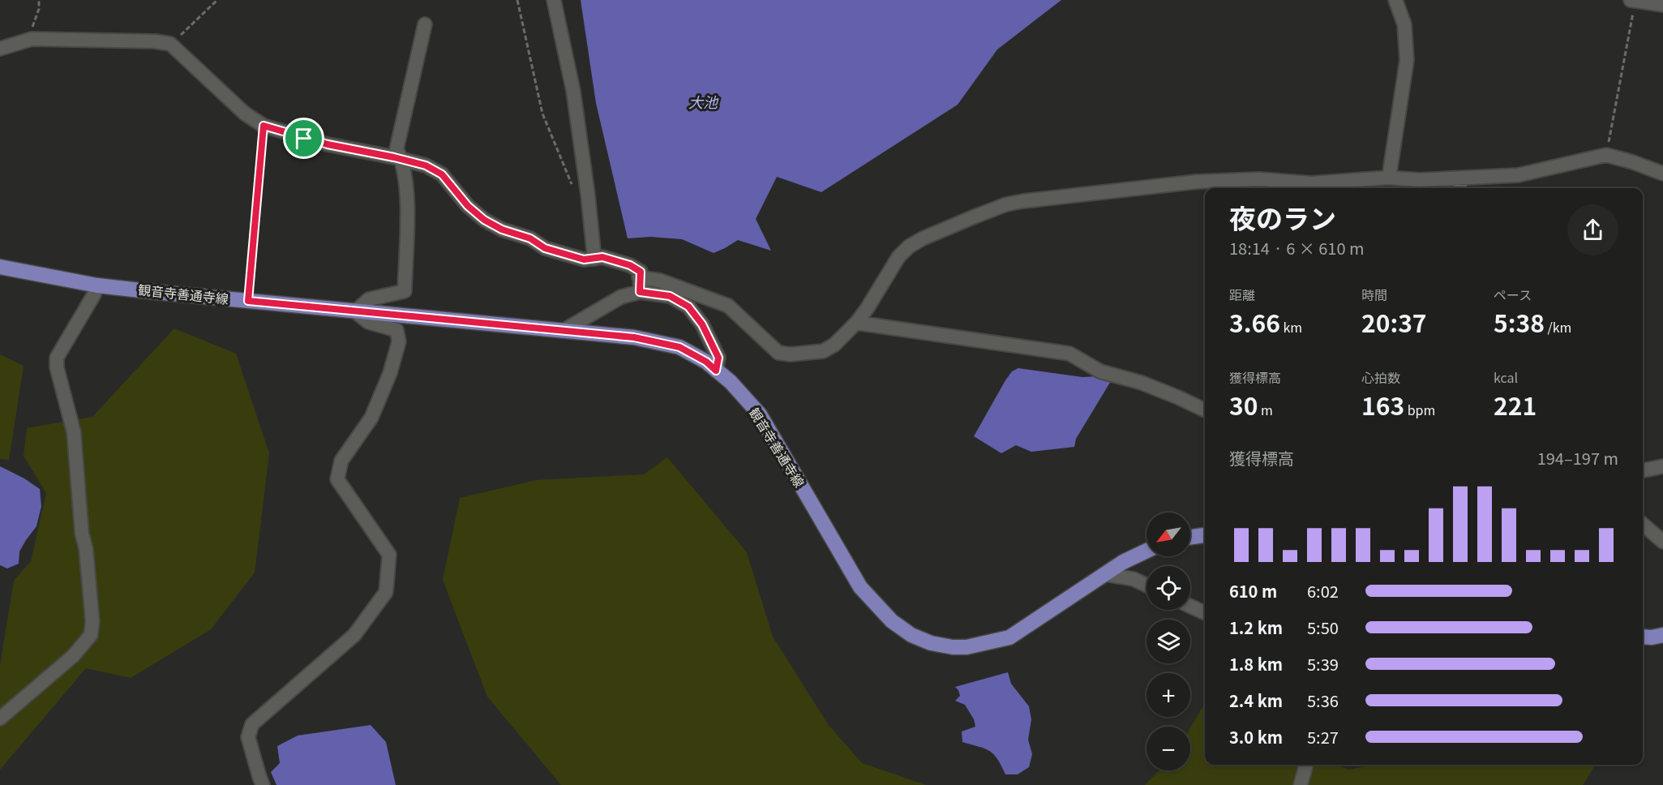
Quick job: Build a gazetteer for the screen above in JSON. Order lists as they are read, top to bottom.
{
  "streets": {
    "main road": ["観音寺善通寺線"]
  },
  "water": ["大池"],
  "north": "bottom left",
  "page": {
    "heading": ["夜のラン", "18:14 · 6 × 610 m"],
    "stats": [
      ["距離", "3.66 km"],
      ["時間", "20:37"],
      ["ペース", "5:38 /km"],
      ["獲得標高", "30 m"],
      ["心拍数", "163 bpm"],
      ["kcal", "221"]
    ],
    "chart": ["獲得標高", "194–197 m"],
    "map_buttons": ["+", "−"],
    "list": [
      {
        "name": "610 m",
        "note": "6:02"
      },
      {
        "name": "1.2 km",
        "note": "5:50"
      },
      {
        "name": "1.8 km",
        "note": "5:39"
      },
      {
        "name": "2.4 km",
        "note": "5:36"
      },
      {
        "name": "3.0 km",
        "note": "5:27"
      }
    ]
  }
}
